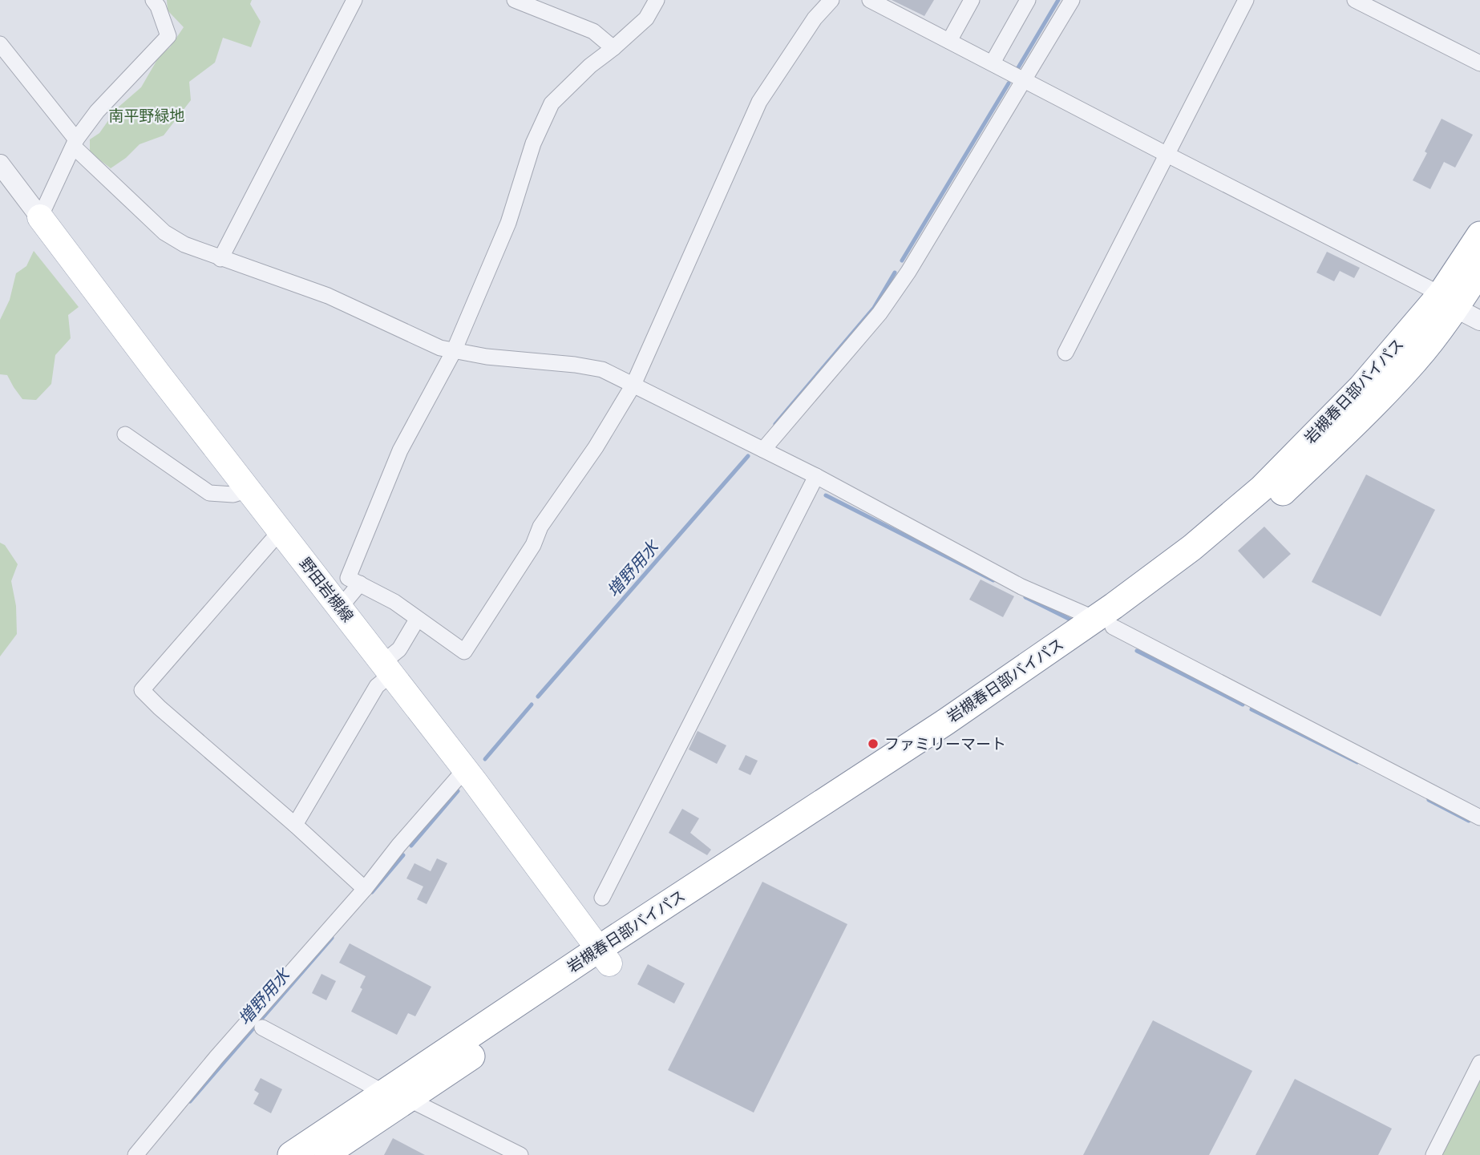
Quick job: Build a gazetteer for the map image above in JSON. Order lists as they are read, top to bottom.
{
  "streets": {
    "highway": ["岩槻春日部バイパス"],
    "main road": ["野田岩槻線"]
  },
  "crossings": [
    ["岩槻春日部バイパス", "野田岩槻線"]
  ],
  "water": ["増野用水"],
  "parks": ["南平野緑地"],
  "places": ["ファミリーマート"]
}
